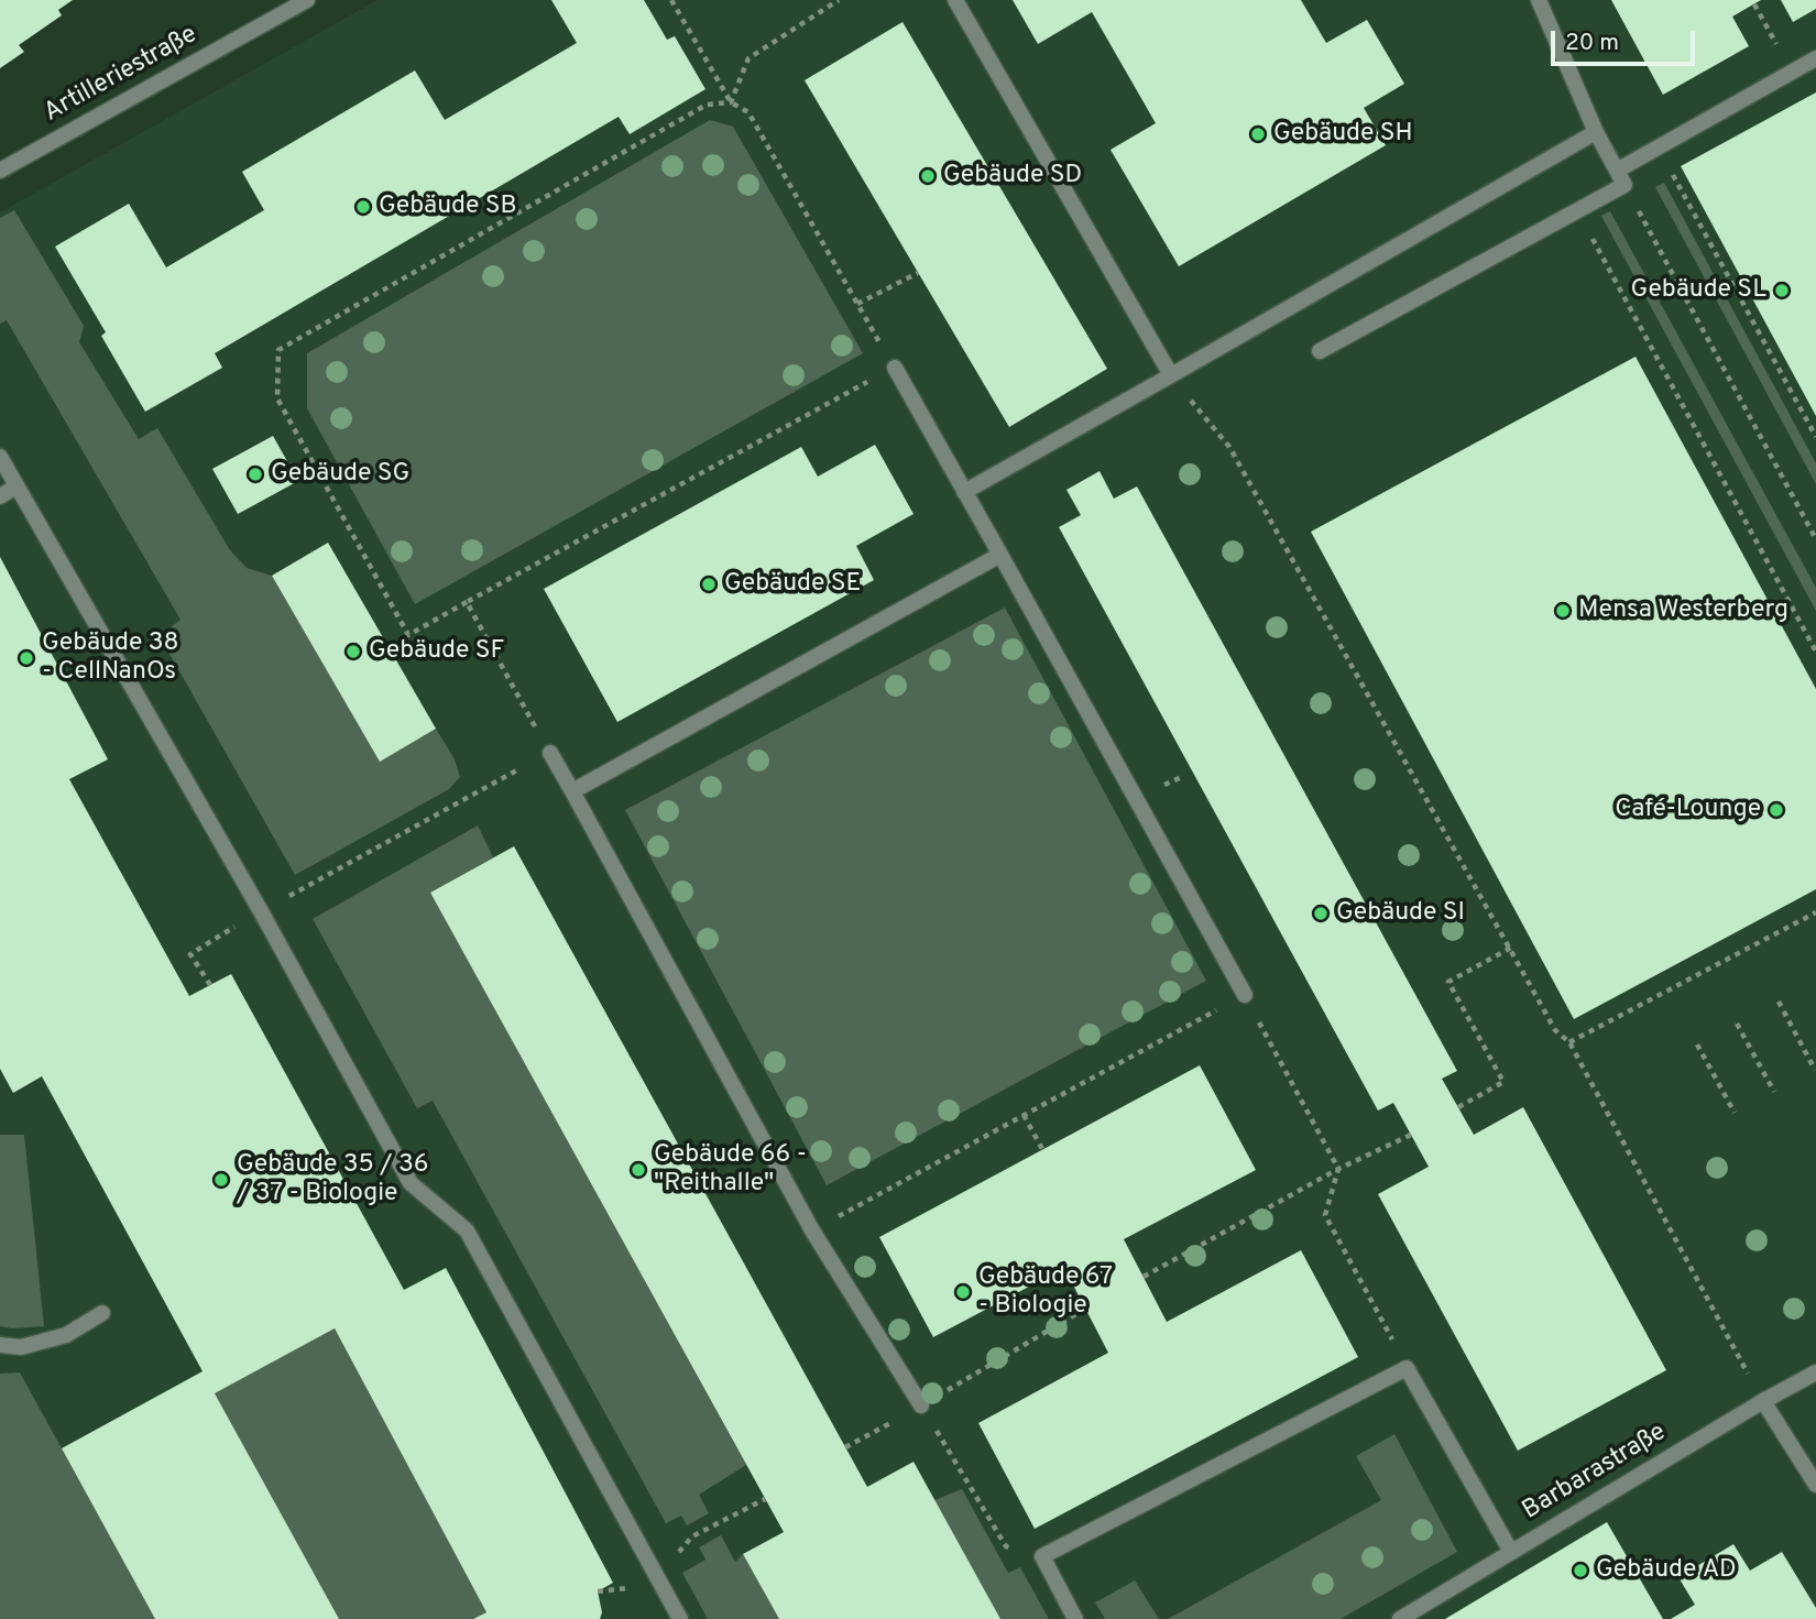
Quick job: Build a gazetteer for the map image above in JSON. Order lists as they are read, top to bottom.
{
  "streets": {
    "street": ["Artilleriestraße", "Barbarastraße"]
  },
  "places": [
    "Gebäude SH",
    "Gebäude SD",
    "Gebäude SB",
    "Gebäude SL",
    "Gebäude SG",
    "Gebäude SE",
    "Mensa Westerberg",
    "Gebäude SF",
    "Gebäude 38 - CellNanOs",
    "Café-Lounge",
    "Gebäude SI",
    "Gebäude 66 - \"Reithalle\"",
    "Gebäude 35 / 36 / 37 - Biologie",
    "Gebäude 67 - Biologie",
    "Gebäude AD"
  ],
  "scale_bar": "20 m"
}
